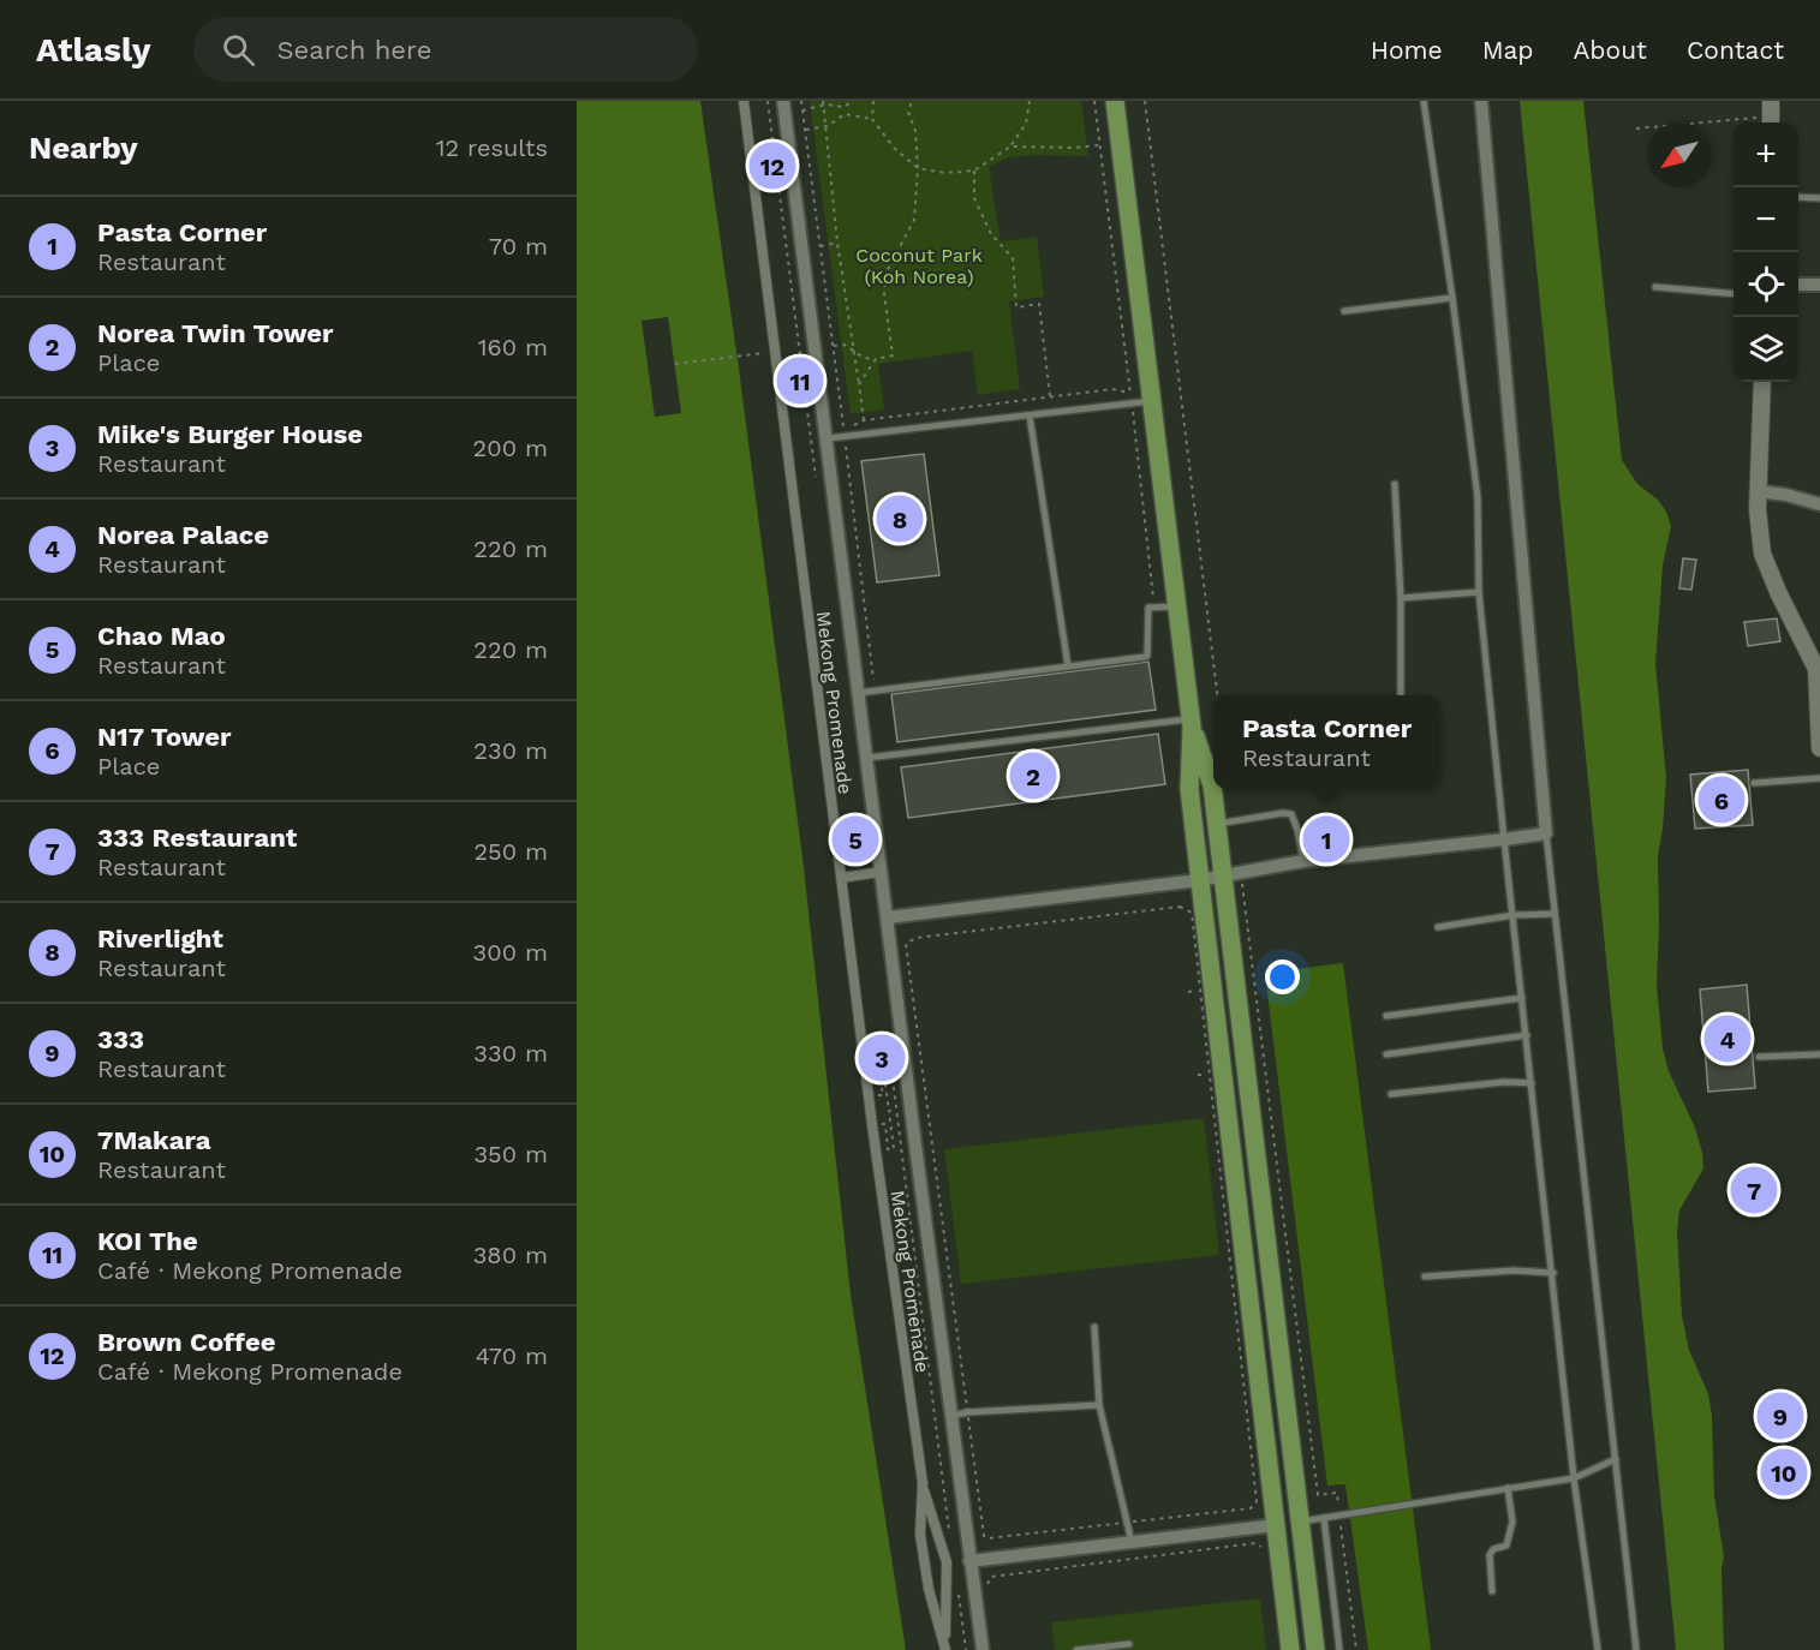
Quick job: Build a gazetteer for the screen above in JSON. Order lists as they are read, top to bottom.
{
  "streets": {
    "street": ["Mekong Promenade"]
  },
  "parks": ["Coconut Park (Koh Norea)"],
  "north": "bottom left",
  "page": {
    "header": "Atlasly",
    "search": "Search here",
    "nav": [
      "Home",
      "Map",
      "About",
      "Contact"
    ],
    "heading": ["Nearby", "12 results"],
    "map_buttons": ["+", "−"],
    "pins": [
      "12",
      "11",
      "8",
      "2",
      "6",
      "1",
      "5",
      "4",
      "3",
      "7",
      "9",
      "10"
    ],
    "list": [
      {
        "mark": "1",
        "name": "Pasta Corner",
        "note": "Restaurant",
        "value": "70 m"
      },
      {
        "mark": "2",
        "name": "Norea Twin Tower",
        "note": "Place",
        "value": "160 m"
      },
      {
        "mark": "3",
        "name": "Mike's Burger House",
        "note": "Restaurant",
        "value": "200 m"
      },
      {
        "mark": "4",
        "name": "Norea Palace",
        "note": "Restaurant",
        "value": "220 m"
      },
      {
        "mark": "5",
        "name": "Chao Mao",
        "note": "Restaurant",
        "value": "220 m"
      },
      {
        "mark": "6",
        "name": "N17 Tower",
        "note": "Place",
        "value": "230 m"
      },
      {
        "mark": "7",
        "name": "333 Restaurant",
        "note": "Restaurant",
        "value": "250 m"
      },
      {
        "mark": "8",
        "name": "Riverlight",
        "note": "Restaurant",
        "value": "300 m"
      },
      {
        "mark": "9",
        "name": "333",
        "note": "Restaurant",
        "value": "330 m"
      },
      {
        "mark": "10",
        "name": "7Makara",
        "note": "Restaurant",
        "value": "350 m"
      },
      {
        "mark": "11",
        "name": "KOI The",
        "note": "Café · Mekong Promenade",
        "value": "380 m"
      },
      {
        "mark": "12",
        "name": "Brown Coffee",
        "note": "Café · Mekong Promenade",
        "value": "470 m"
      }
    ],
    "popup": ["Pasta Corner", "Restaurant"]
  }
}
